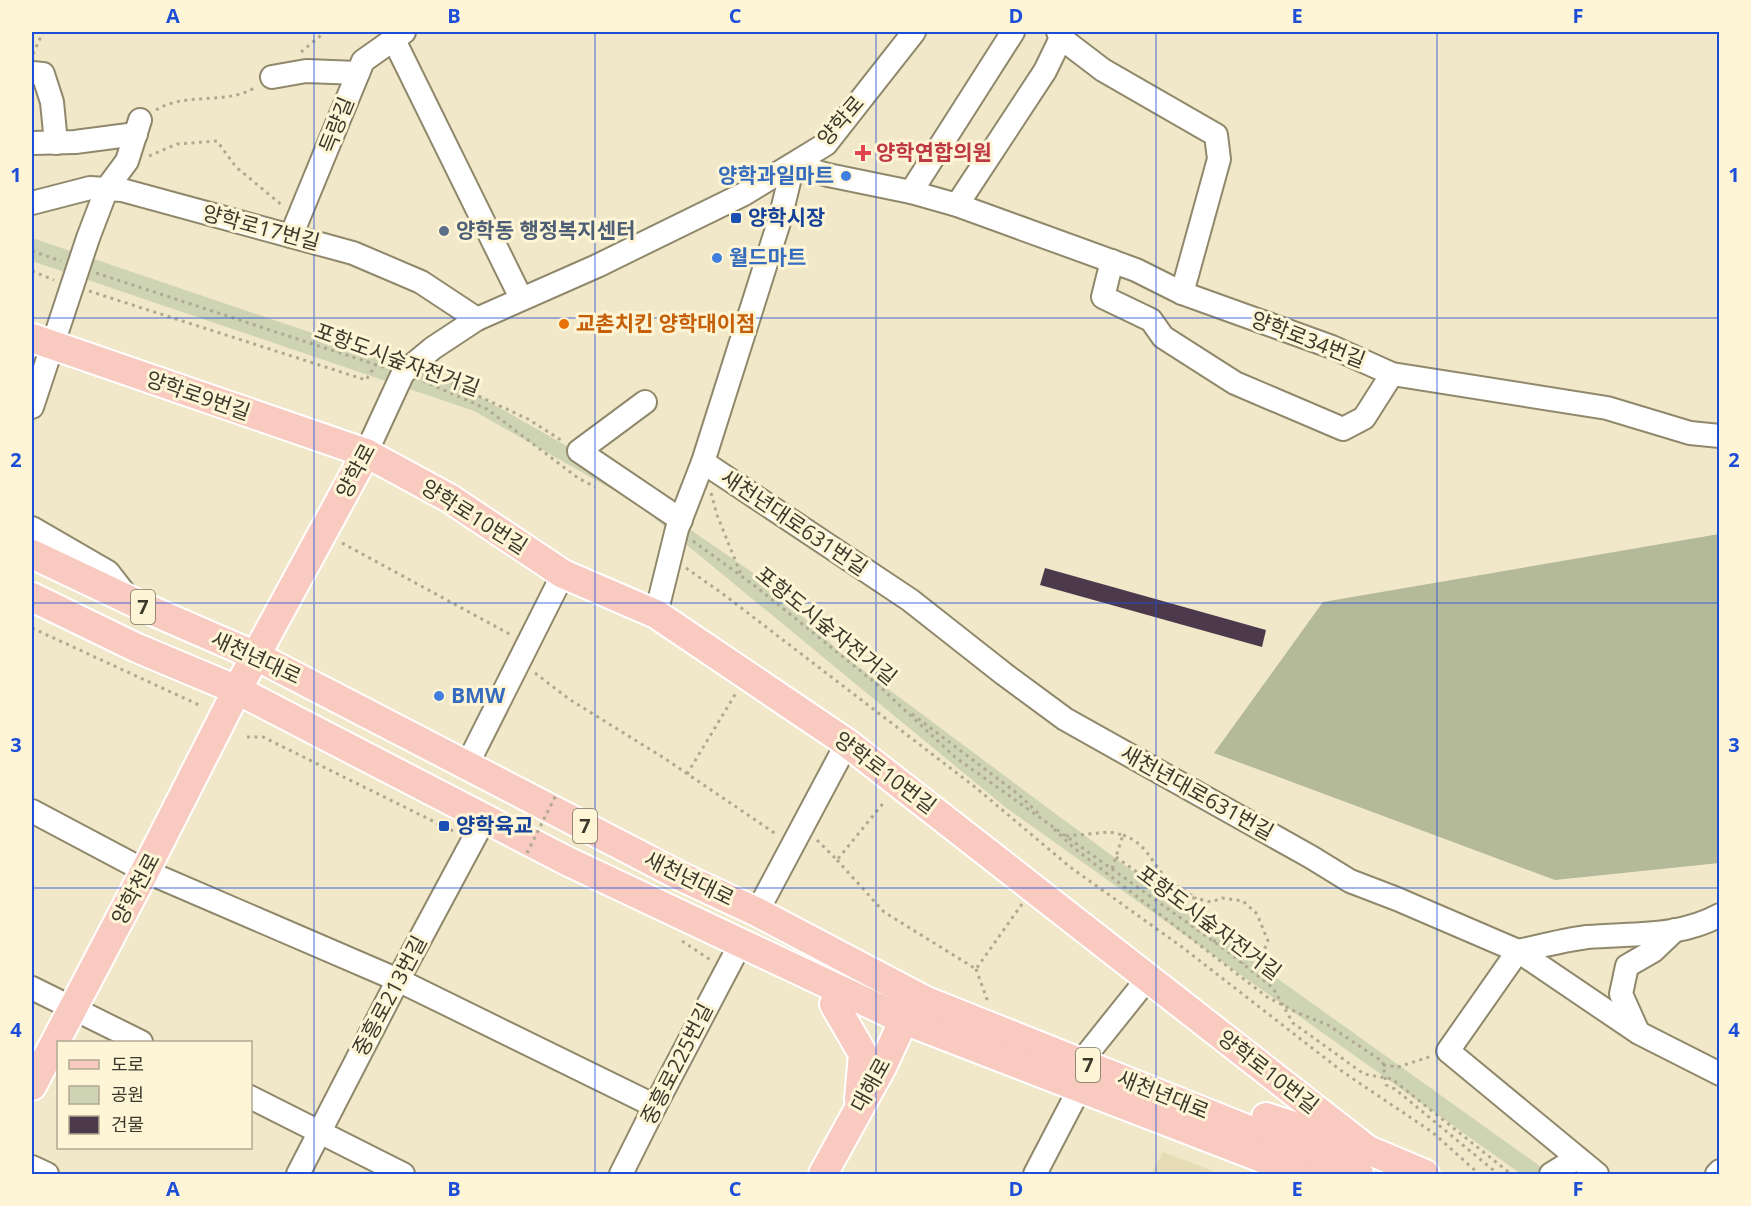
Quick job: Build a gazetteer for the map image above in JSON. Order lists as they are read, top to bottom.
{
  "streets": {
    "main road": [
      "양학로",
      "양학로9번길",
      "양학로10번길",
      "7",
      "새천년대로",
      "양학천로",
      "대해로"
    ],
    "street": [
      "득량길",
      "양학로17번길",
      "양학로34번길",
      "새천년대로631번길",
      "중흥로213번길",
      "중흥로225번길"
    ],
    "path": ["포항도시숲자전거길"]
  },
  "crossings": [
    ["양학로", "양학로17번길"],
    ["양학로", "양학로34번길"],
    ["양학로", "포항도시숲자전거길"],
    ["양학로", "양학로9번길"],
    ["양학로", "양학로10번길"],
    ["양학로", "새천년대로"],
    ["양학로", "양학천로"],
    ["득량길", "양학로17번길"],
    ["양학로9번길", "양학로10번길"],
    ["양학로10번길", "새천년대로"],
    ["새천년대로", "양학천로"],
    ["새천년대로", "중흥로213번길"],
    ["새천년대로", "대해로"]
  ],
  "places": {
    "health": ["양학연합의원"],
    "other": [
      "양학과일마트",
      "양학동 행정복지센터",
      "월드마트",
      "교촌치킨 양학대이점",
      "BMW"
    ],
    "transit": ["양학시장", "양학육교"]
  },
  "legend": ["도로", "공원", "건물"],
  "grid": {
    "columns": [
      "A",
      "B",
      "C",
      "D",
      "E",
      "F"
    ],
    "rows": [
      "1",
      "2",
      "3",
      "4"
    ]
  }
}
